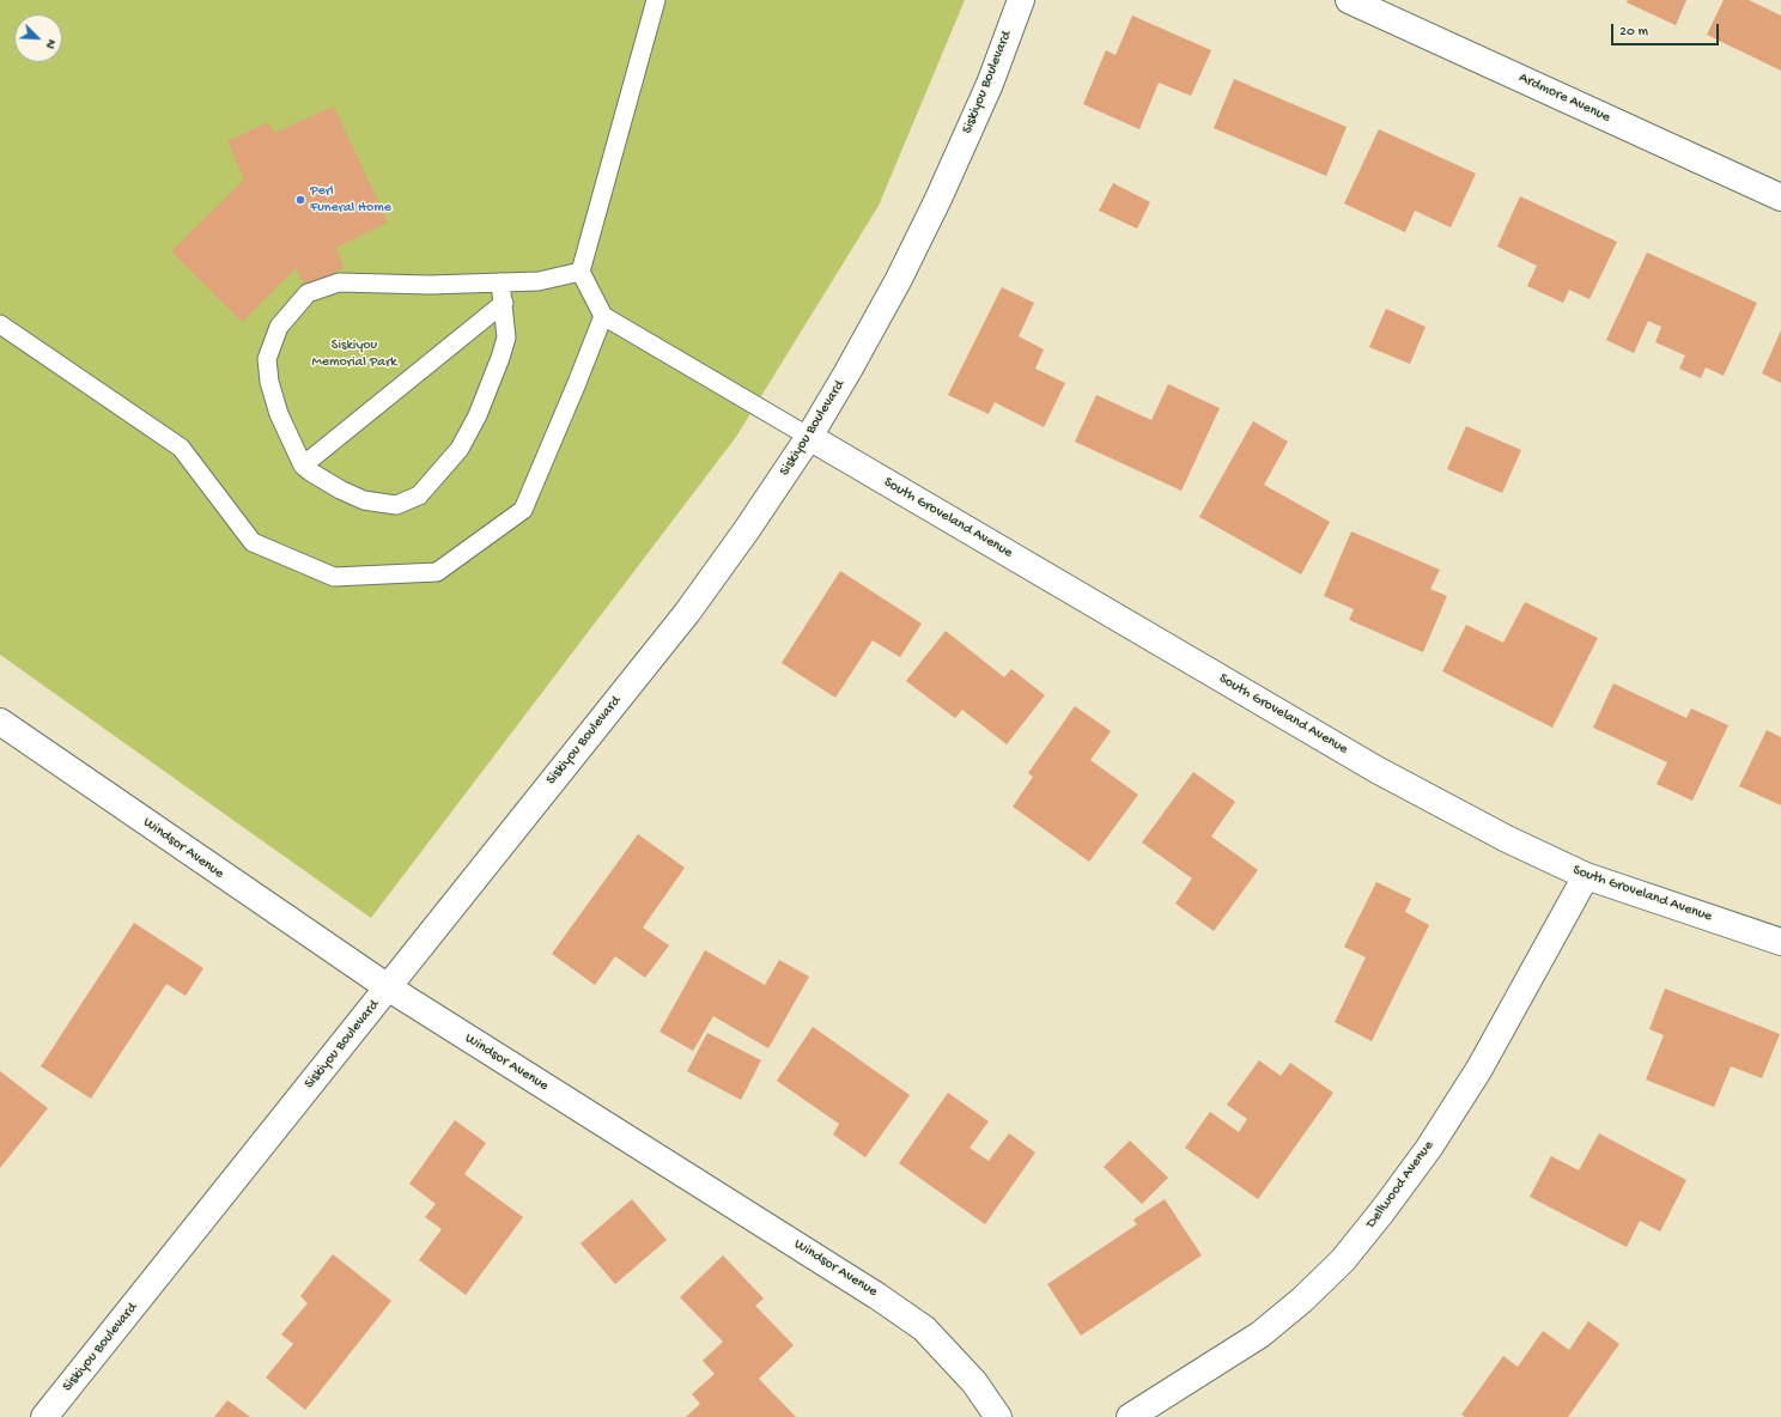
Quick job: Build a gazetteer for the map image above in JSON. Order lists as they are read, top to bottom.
{
  "streets": {
    "street": [
      "Siskiyou Boulevard",
      "Ardmore Avenue",
      "South Groveland Avenue",
      "Windsor Avenue",
      "Dellwood Avenue"
    ]
  },
  "crossings": [
    ["Siskiyou Boulevard", "South Groveland Avenue"],
    ["Siskiyou Boulevard", "Windsor Avenue"],
    ["South Groveland Avenue", "Dellwood Avenue"]
  ],
  "parks": ["Siskiyou Memorial Park"],
  "places": ["Perl Funeral Home"],
  "scale_bar": "20 m",
  "north": "bottom right"
}
